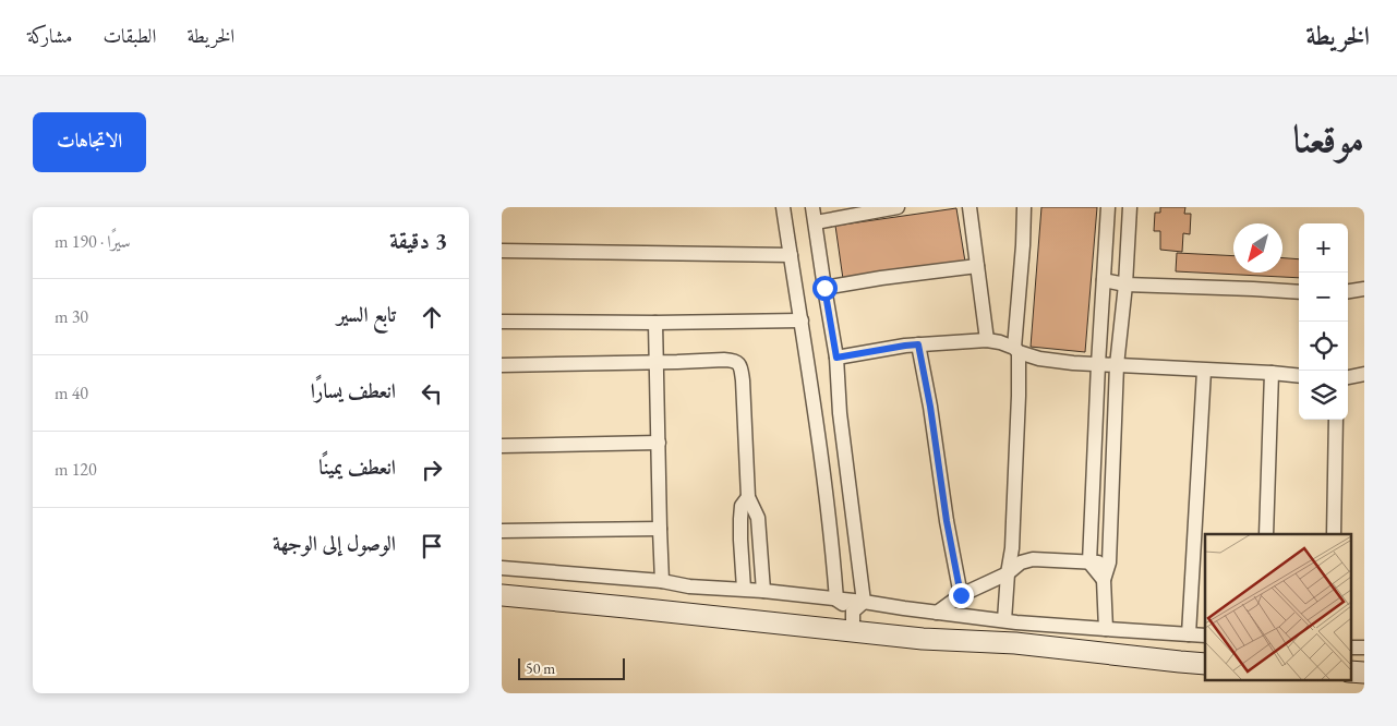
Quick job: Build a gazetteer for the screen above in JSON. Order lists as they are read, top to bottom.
{
  "scale_bar": "50 m",
  "north": "bottom left",
  "page": {
    "header": "الخريطة",
    "nav": ["الخريطة", "الطبقات", "مشاركة"],
    "title": "موقعنا",
    "buttons": "الاتجاهات",
    "heading": ["3 دقيقة", "سيرًا · 190 m"],
    "map_buttons": ["+", "−"],
    "list": [
      ["تابع السير", "30 m"],
      ["انعطف يسارًا", "40 m"],
      ["انعطف يمينًا", "120 m"],
      "الوصول إلى الوجهة"
    ],
    "scale": "50 m"
  }
}
